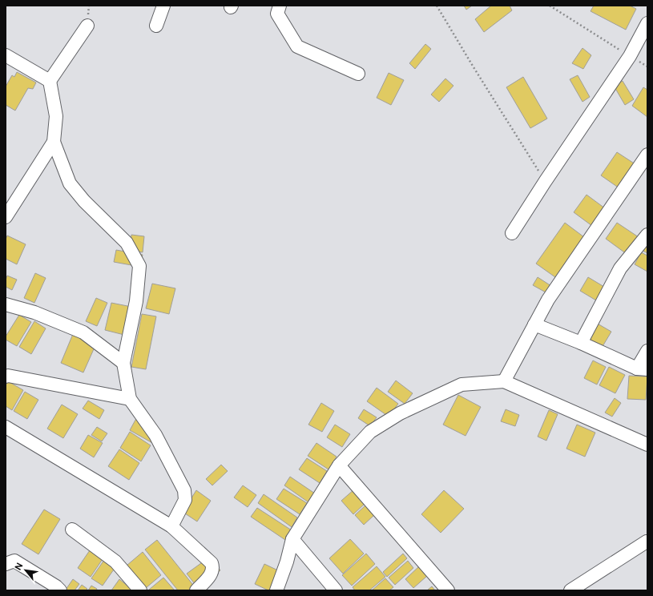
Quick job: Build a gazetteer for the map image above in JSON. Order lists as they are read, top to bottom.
{
  "north": "top left"
}
